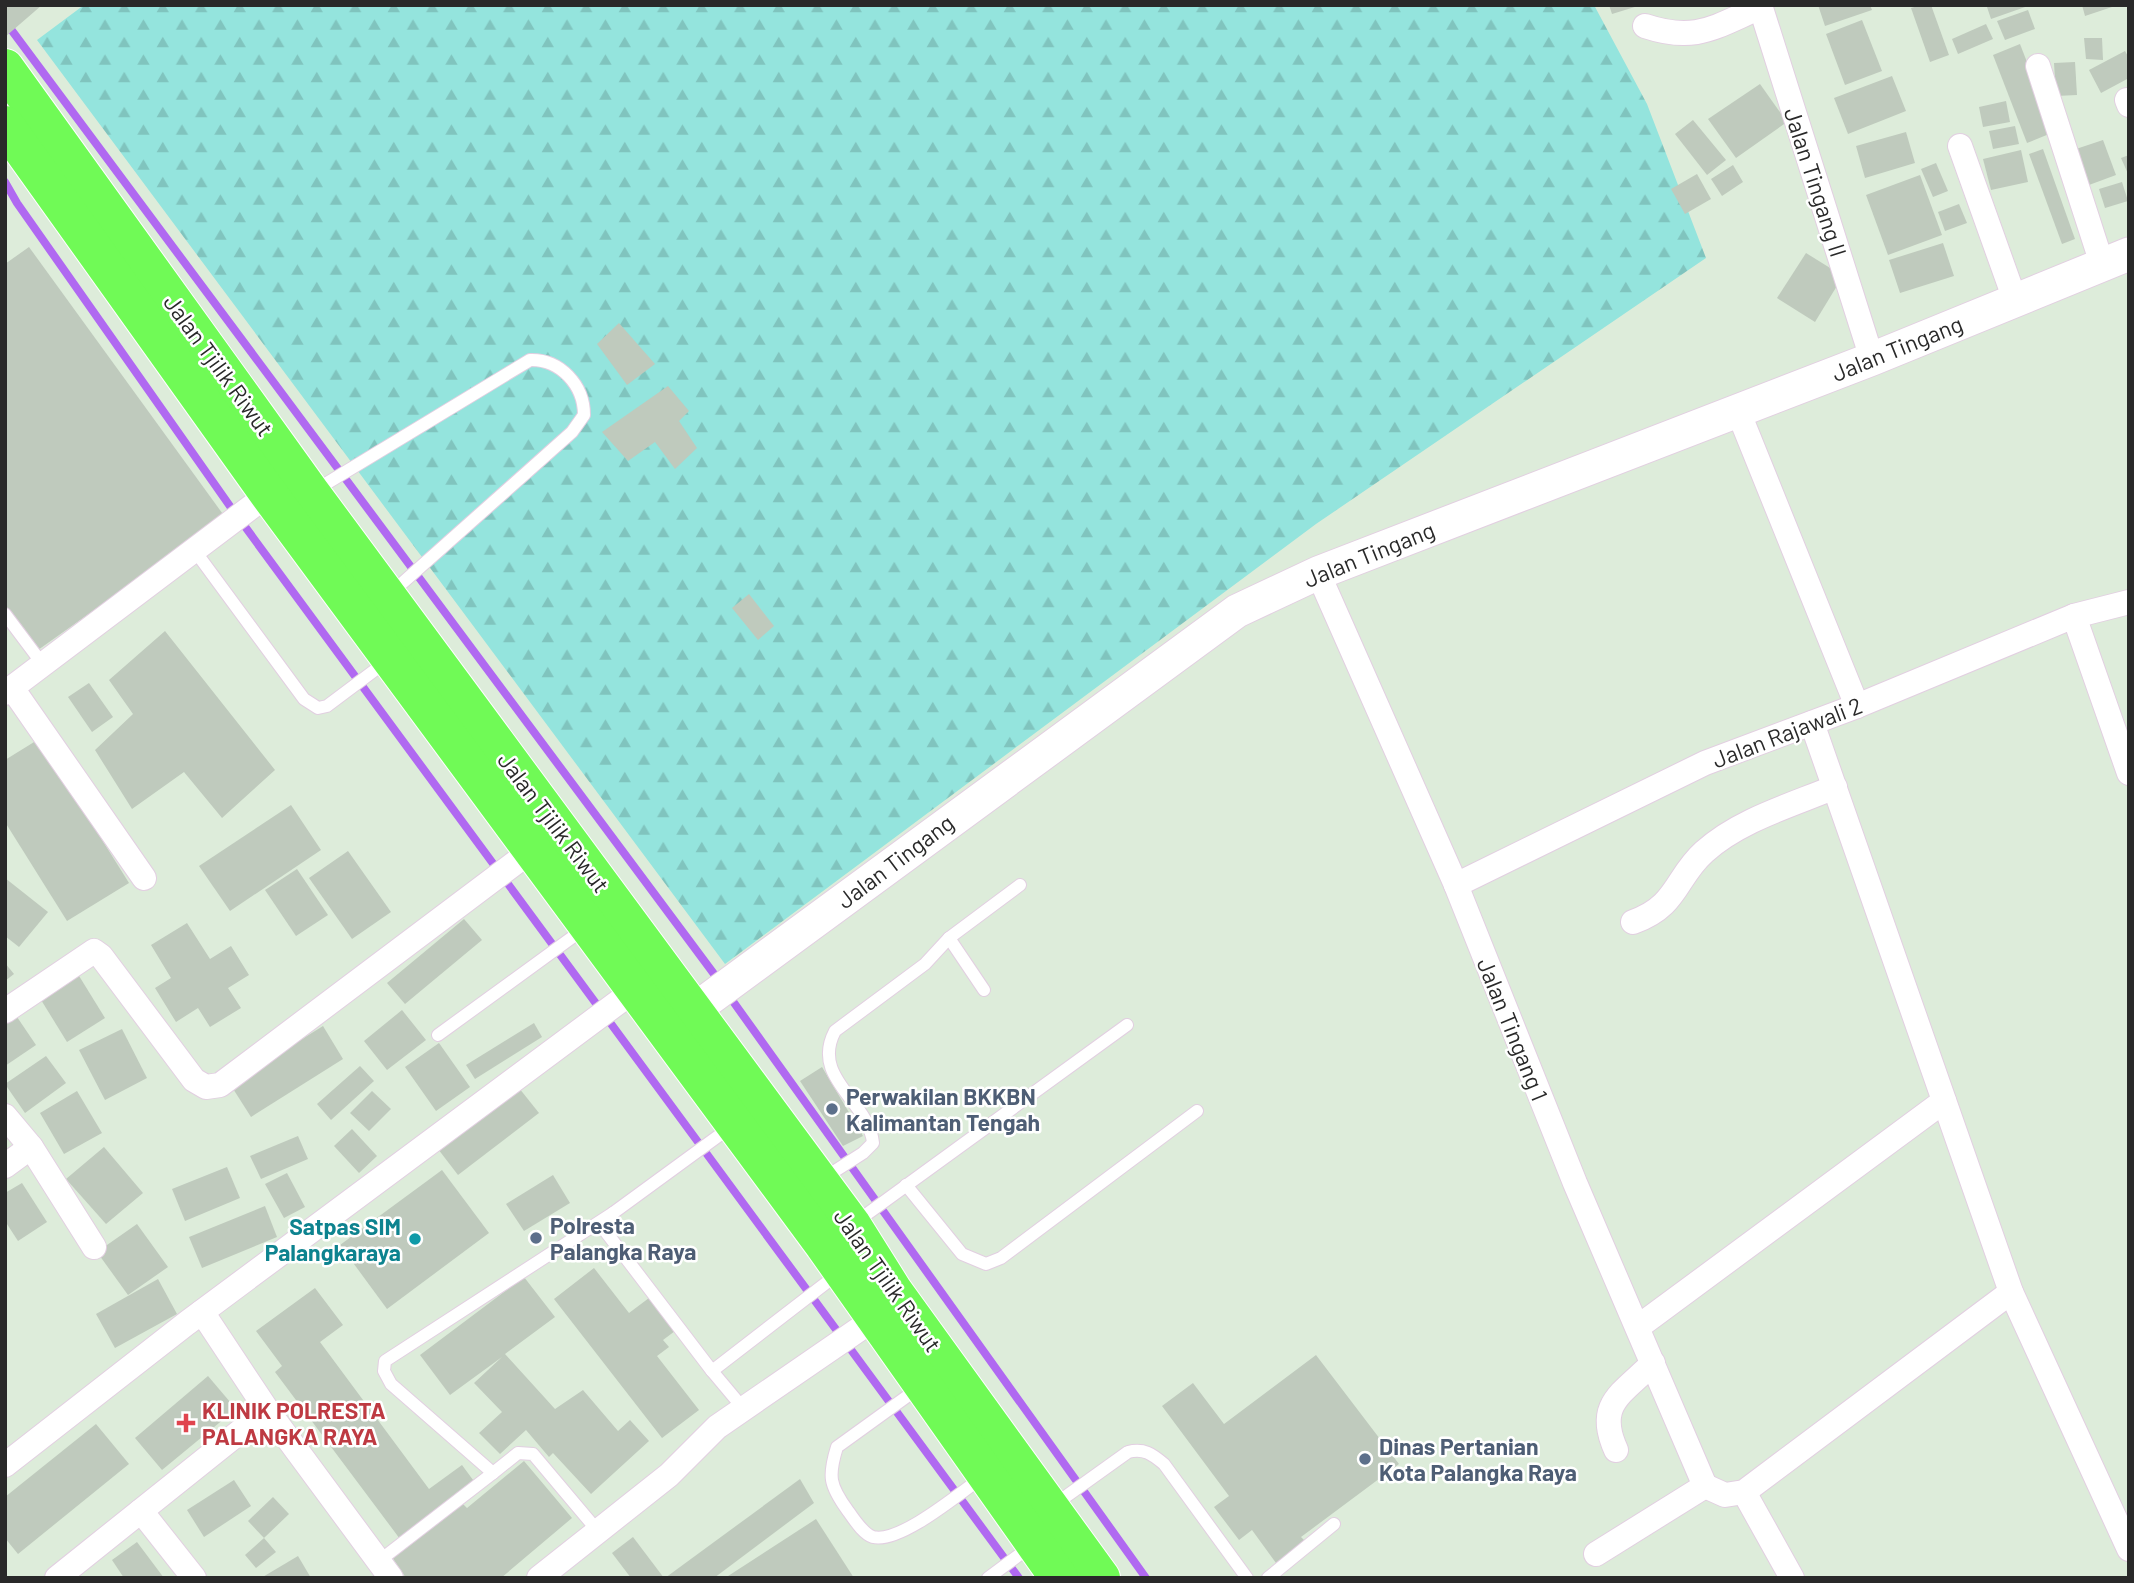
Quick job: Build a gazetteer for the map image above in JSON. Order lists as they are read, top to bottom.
{
  "streets": {
    "highway": ["Jalan Tjilik Riwut"],
    "main road": ["Jalan Tingang"],
    "street": ["Jalan Tingang II", "Jalan Rajawali 2", "Jalan Tingang 1"]
  },
  "crossings": [
    ["Jalan Tingang II", "Jalan Tingang"],
    ["Jalan Tingang", "Jalan Tjilik Riwut"],
    ["Jalan Tingang", "Jalan Tingang 1"],
    ["Jalan Rajawali 2", "Jalan Tingang 1"]
  ],
  "places": {
    "other": [
      "Perwakilan BKKBN Kalimantan Tengah",
      "Polresta Palangka Raya",
      "Satpas SIM Palangkaraya",
      "Dinas Pertanian Kota Palangka Raya"
    ],
    "health": ["KLINIK POLRESTA PALANGKA RAYA"]
  }
}
